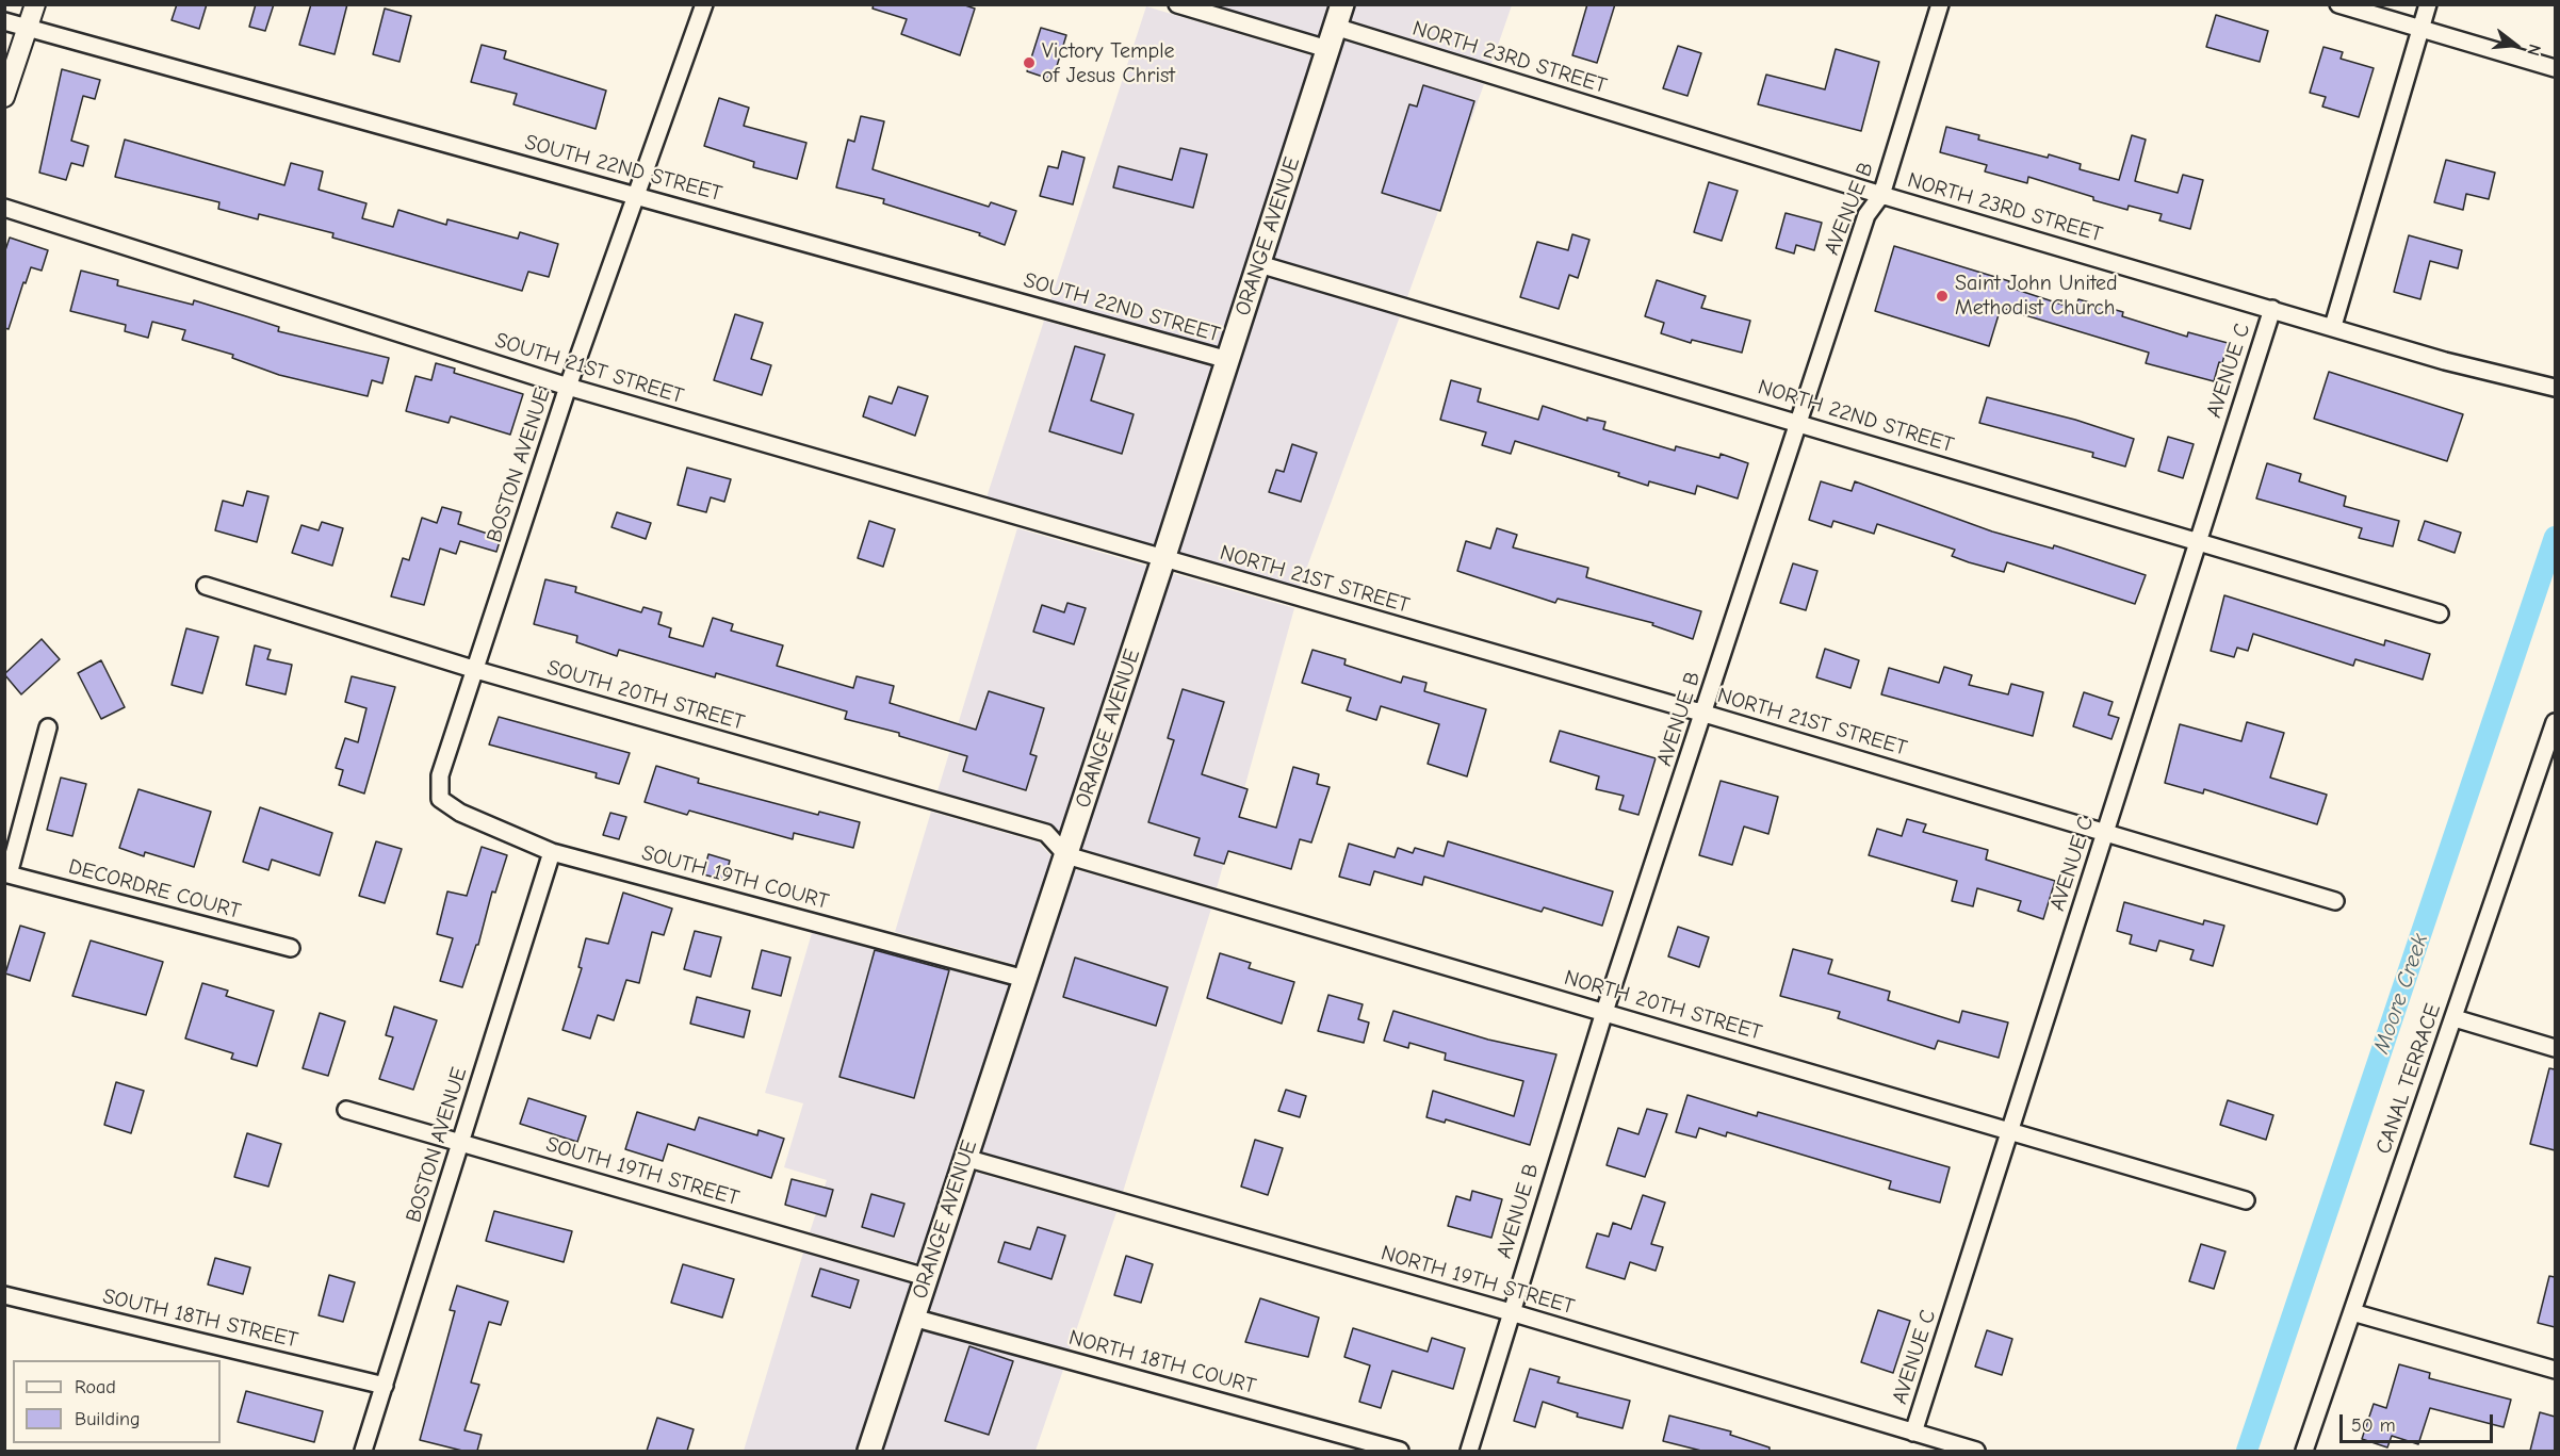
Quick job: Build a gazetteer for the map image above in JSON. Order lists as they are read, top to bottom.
{
  "streets": {
    "main road": ["ORANGE AVENUE"],
    "street": [
      "NORTH 23RD STREET",
      "SOUTH 22ND STREET",
      "AVENUE B",
      "SOUTH 21ST STREET",
      "AVENUE C",
      "NORTH 22ND STREET",
      "BOSTON AVENUE",
      "NORTH 21ST STREET",
      "SOUTH 20TH STREET",
      "SOUTH 19TH COURT",
      "DECORDRE COURT",
      "NORTH 20TH STREET",
      "CANAL TERRACE",
      "SOUTH 19TH STREET",
      "NORTH 19TH STREET",
      "SOUTH 18TH STREET",
      "NORTH 18TH COURT"
    ]
  },
  "crossings": [
    ["NORTH 23RD STREET", "AVENUE B"],
    ["NORTH 23RD STREET", "ORANGE AVENUE"],
    ["NORTH 23RD STREET", "AVENUE C"],
    ["SOUTH 22ND STREET", "ORANGE AVENUE"],
    ["SOUTH 22ND STREET", "BOSTON AVENUE"],
    ["AVENUE B", "NORTH 22ND STREET"],
    ["AVENUE B", "NORTH 21ST STREET"],
    ["AVENUE B", "NORTH 20TH STREET"],
    ["AVENUE B", "NORTH 19TH STREET"],
    ["ORANGE AVENUE", "SOUTH 21ST STREET"],
    ["ORANGE AVENUE", "NORTH 22ND STREET"],
    ["ORANGE AVENUE", "NORTH 21ST STREET"],
    ["ORANGE AVENUE", "SOUTH 20TH STREET"],
    ["ORANGE AVENUE", "SOUTH 19TH COURT"],
    ["ORANGE AVENUE", "NORTH 20TH STREET"],
    ["ORANGE AVENUE", "SOUTH 19TH STREET"],
    ["ORANGE AVENUE", "NORTH 19TH STREET"],
    ["ORANGE AVENUE", "NORTH 18TH COURT"],
    ["SOUTH 21ST STREET", "BOSTON AVENUE"],
    ["SOUTH 21ST STREET", "NORTH 21ST STREET"],
    ["AVENUE C", "NORTH 22ND STREET"],
    ["AVENUE C", "NORTH 21ST STREET"],
    ["AVENUE C", "NORTH 20TH STREET"],
    ["AVENUE C", "NORTH 19TH STREET"],
    ["BOSTON AVENUE", "SOUTH 20TH STREET"],
    ["BOSTON AVENUE", "SOUTH 19TH COURT"],
    ["BOSTON AVENUE", "SOUTH 19TH STREET"],
    ["BOSTON AVENUE", "SOUTH 18TH STREET"],
    ["SOUTH 20TH STREET", "NORTH 20TH STREET"]
  ],
  "water": ["Moore Creek"],
  "places": ["Victory Temple of Jesus Christ", "Saint John United Methodist Church"],
  "legend": ["Road", "Building"],
  "scale_bar": "50 m",
  "north": "right"
}
